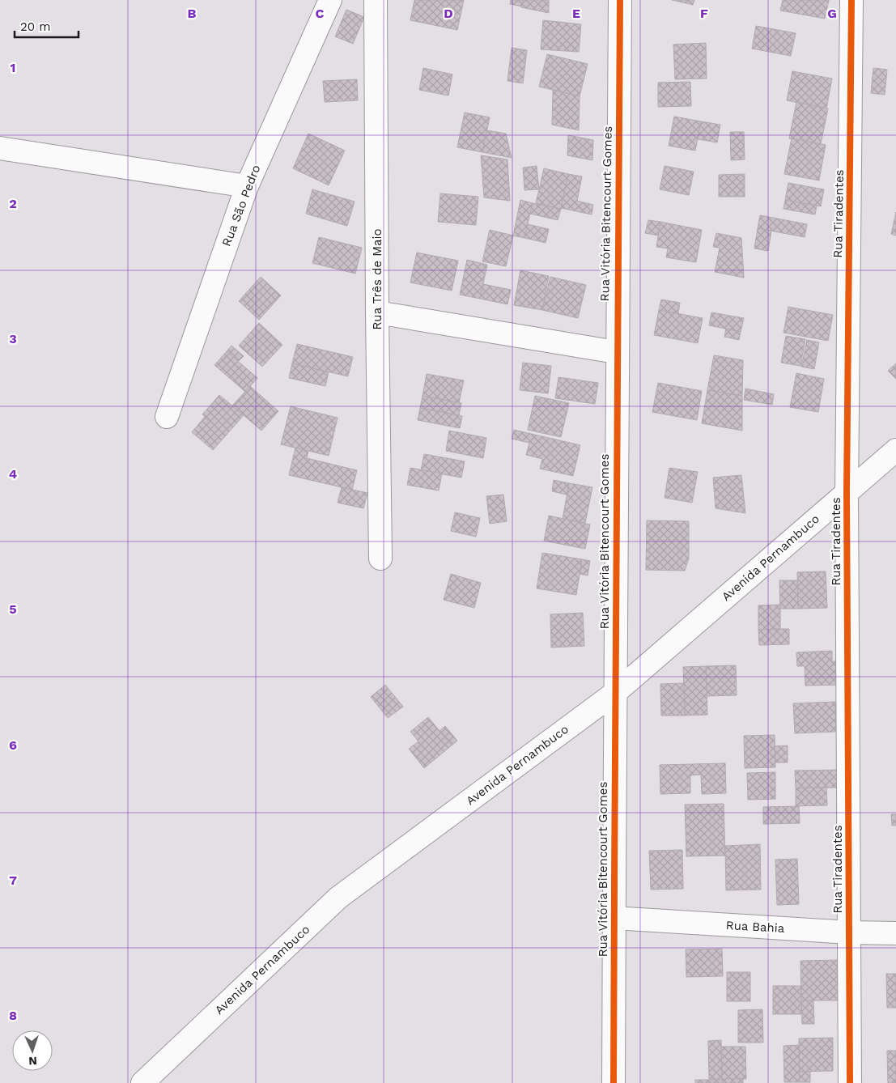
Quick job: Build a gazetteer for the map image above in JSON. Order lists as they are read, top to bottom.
{
  "streets": {
    "street": [
      "Rua São Pedro",
      "Rua Vitória Bitencourt Gomes",
      "Rua Tiradentes",
      "Rua Três de Maio",
      "Avenida Pernambuco",
      "Rua Bahia"
    ]
  },
  "crossings": [
    ["Rua Vitória Bitencourt Gomes", "Avenida Pernambuco"],
    ["Rua Vitória Bitencourt Gomes", "Rua Bahia"],
    ["Rua Tiradentes", "Avenida Pernambuco"],
    ["Rua Tiradentes", "Rua Bahia"]
  ],
  "scale_bar": "20 m",
  "north": "bottom",
  "grid": {
    "columns": [
      "B",
      "C",
      "D",
      "E",
      "F",
      "G"
    ],
    "rows": [
      "1",
      "2",
      "3",
      "4",
      "5",
      "6",
      "7",
      "8"
    ]
  }
}
